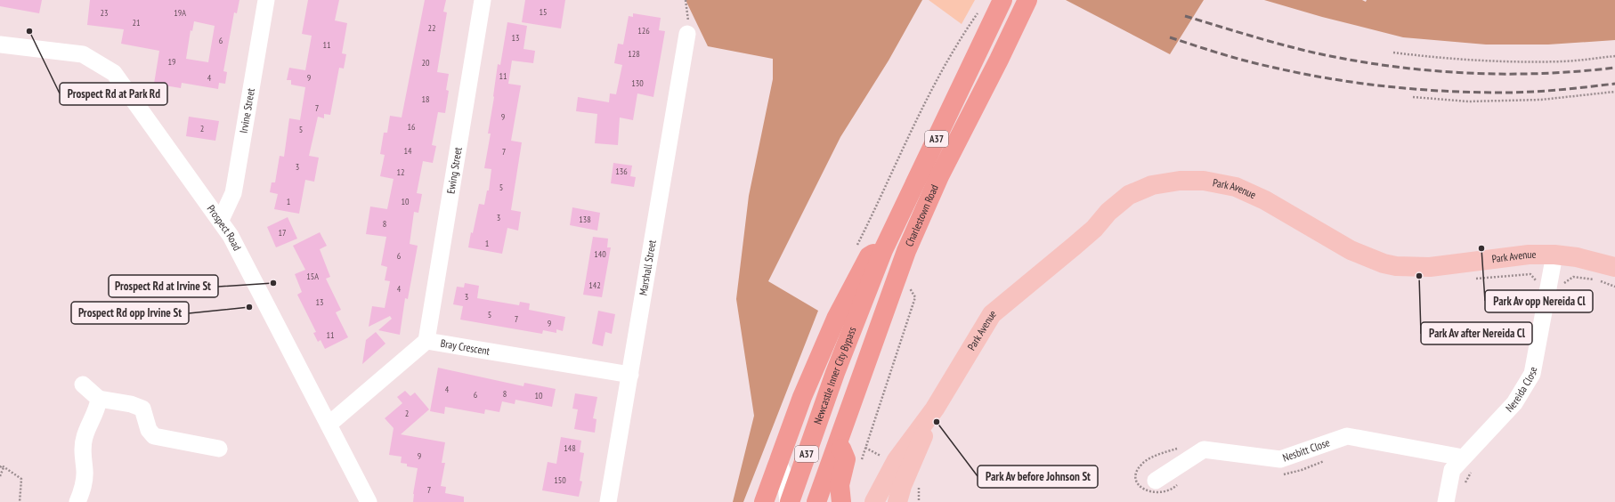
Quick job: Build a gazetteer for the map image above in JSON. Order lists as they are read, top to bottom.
{
  "streets": {
    "highway": ["A37", "Charlestown Road", "Newcastle Inner City Bypass"],
    "main road": ["Park Avenue"],
    "street": [
      "Irvine Street",
      "Ewing Street",
      "Prospect Road",
      "Marshall Street",
      "Bray Crescent",
      "Nereida Close",
      "Nesbitt Close"
    ]
  },
  "crossings": [
    ["Irvine Street", "Prospect Road"],
    ["A37", "Charlestown Road"],
    ["Ewing Street", "Bray Crescent"],
    ["Park Avenue", "Nereida Close"],
    ["Charlestown Road", "Newcastle Inner City Bypass"],
    ["Prospect Road", "Bray Crescent"],
    ["Marshall Street", "Bray Crescent"],
    ["Nereida Close", "Nesbitt Close"]
  ],
  "places": [
    "Prospect Rd at Park Rd",
    "Park Av opp Nereida Cl",
    "Park Av after Nereida Cl",
    "Prospect Rd at Irvine St",
    "Prospect Rd opp Irvine St",
    "Park Av before Johnson St"
  ],
  "house_numbers": [
    "15",
    "23",
    "19A",
    "21",
    "22",
    "126",
    "13",
    "6",
    "11",
    "128",
    "19",
    "20",
    "11",
    "4",
    "9",
    "130",
    "18",
    "7",
    "9",
    "16",
    "2",
    "5",
    "14",
    "7",
    "3",
    "136",
    "12",
    "5",
    "1",
    "10",
    "3",
    "138",
    "8",
    "17",
    "1",
    "140",
    "6",
    "15A",
    "142",
    "4",
    "3",
    "13",
    "5",
    "7",
    "9",
    "11",
    "4",
    "8",
    "6",
    "10",
    "2",
    "148",
    "9",
    "150",
    "7"
  ]
}
